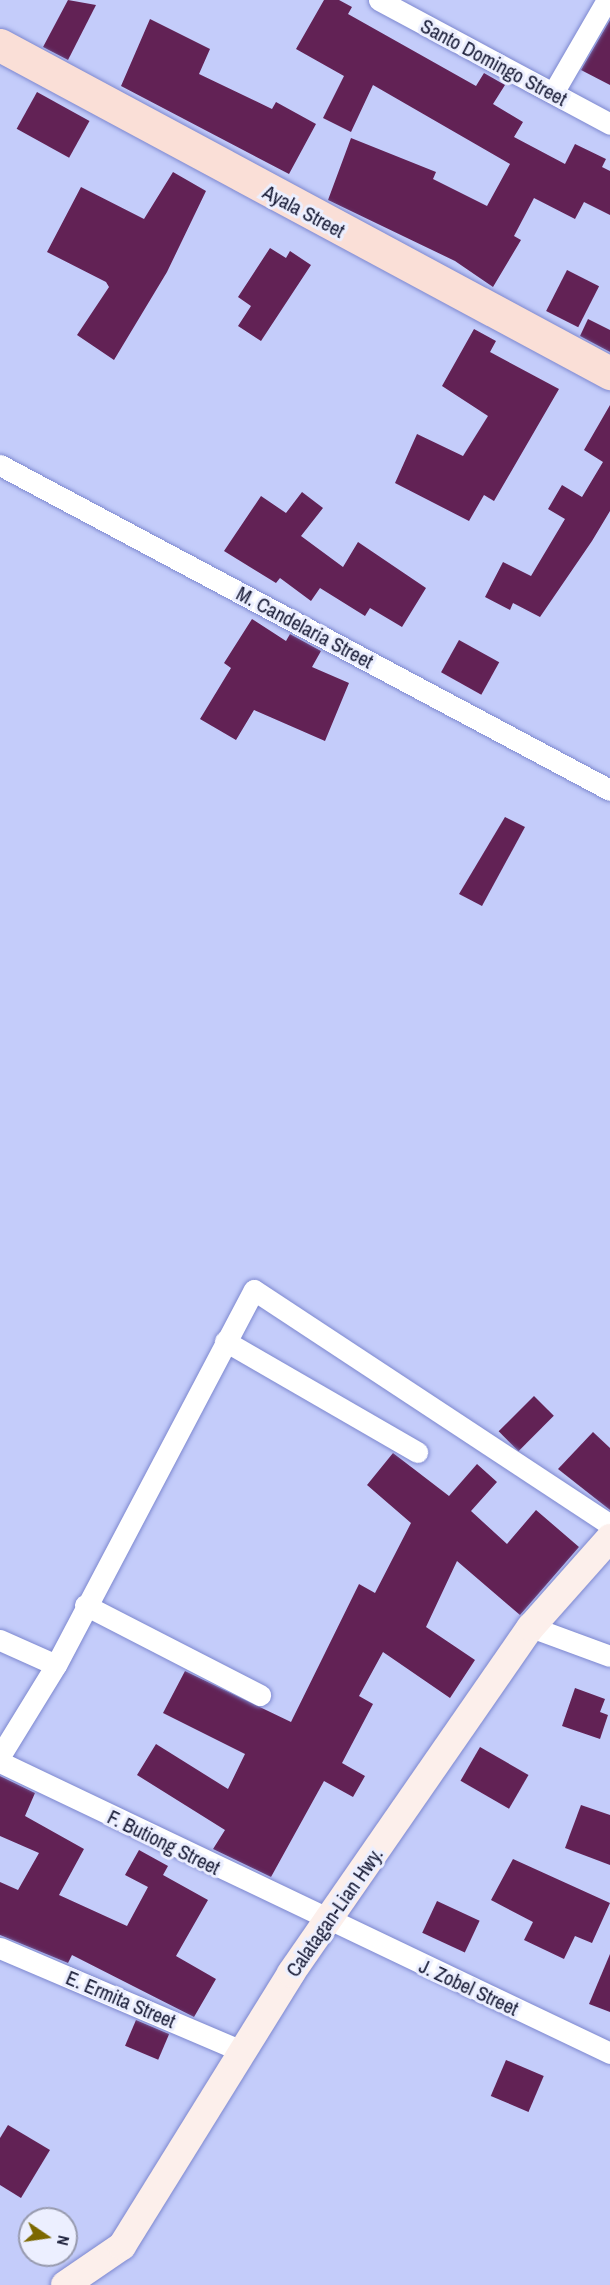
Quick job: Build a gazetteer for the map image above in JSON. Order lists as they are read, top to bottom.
{
  "streets": {
    "main road": ["Ayala Street", "Calatagan-Lian Hwy."],
    "street": [
      "Santo Domingo Street",
      "M. Candelaria Street",
      "F. Butiong Street",
      "J. Zobel Street",
      "E. Ermita Street"
    ]
  },
  "crossings": [
    ["F. Butiong Street", "Calatagan-Lian Hwy."],
    ["F. Butiong Street", "J. Zobel Street"],
    ["Calatagan-Lian Hwy.", "J. Zobel Street"],
    ["Calatagan-Lian Hwy.", "E. Ermita Street"]
  ],
  "north": "right"
}
